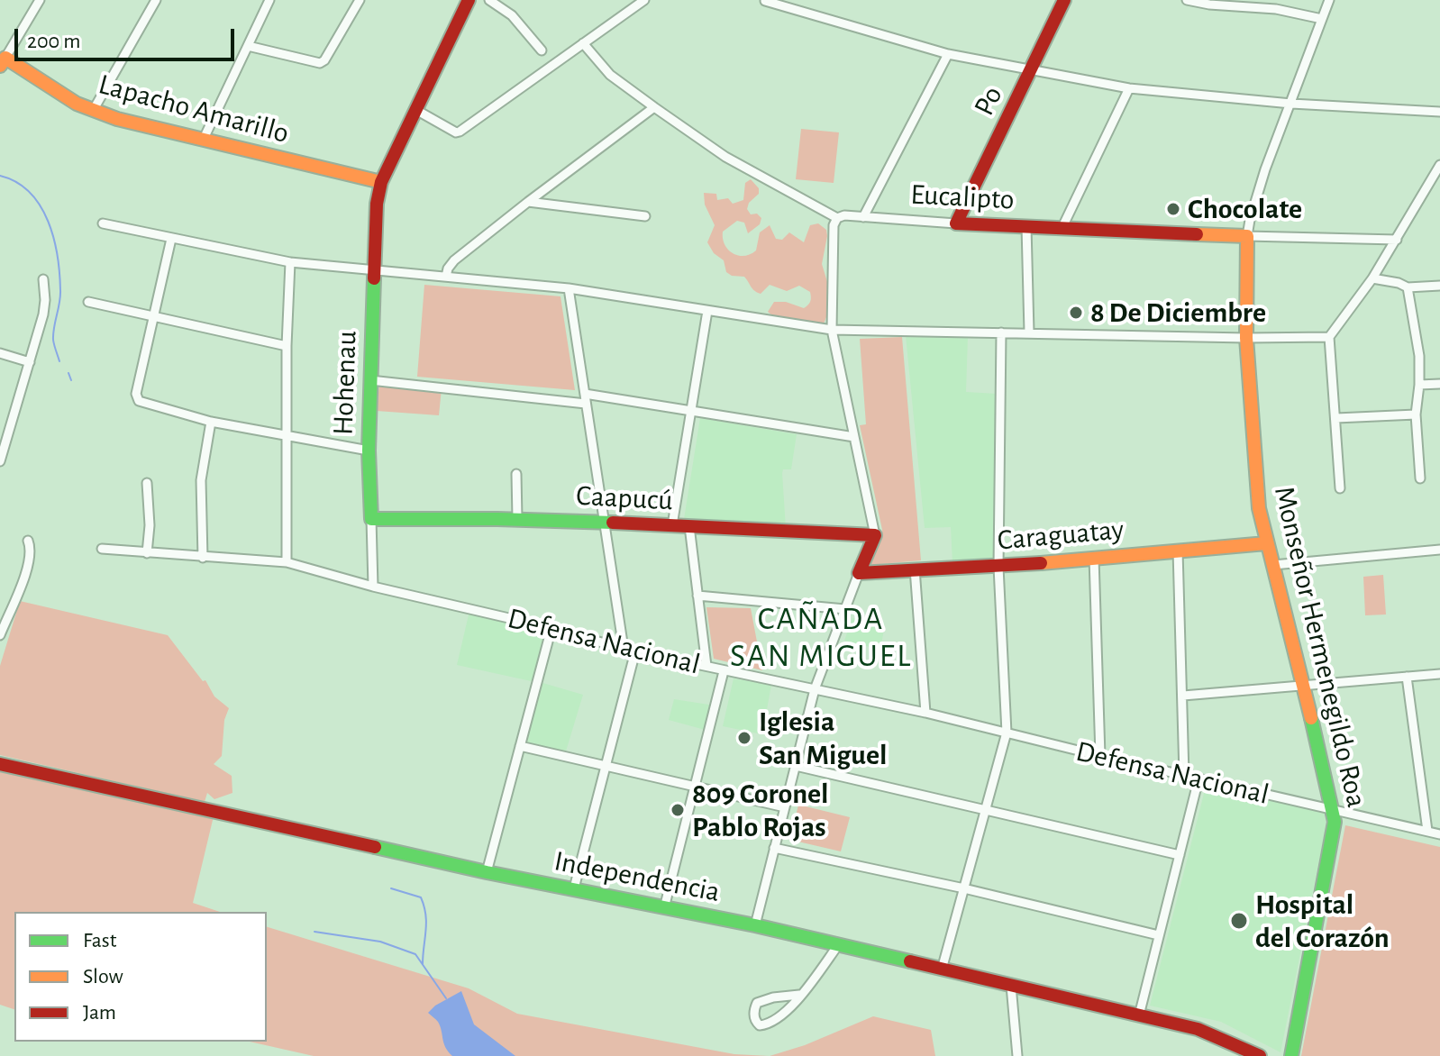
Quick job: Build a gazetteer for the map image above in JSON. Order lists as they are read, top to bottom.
{
  "streets": {
    "street": [
      "Po",
      "Lapacho Amarillo",
      "Eucalipto",
      "Hohenau",
      "Caapucú",
      "Caraguatay",
      "Defensa Nacional",
      "Monseñor Hermenegildo Roa",
      "Independencia"
    ]
  },
  "crossings": [
    ["Po", "Eucalipto"],
    ["Lapacho Amarillo", "Hohenau"],
    ["Eucalipto", "Monseñor Hermenegildo Roa"],
    ["Hohenau", "Caapucú"],
    ["Hohenau", "Defensa Nacional"],
    ["Caraguatay", "Monseñor Hermenegildo Roa"],
    ["Defensa Nacional", "Monseñor Hermenegildo Roa"]
  ],
  "districts": ["CAÑADA SAN MIGUEL"],
  "places": [
    "Chocolate",
    "8 De Diciembre",
    "Iglesia San Miguel",
    "809 Coronel Pablo Rojas",
    "Hospital del Corazón"
  ],
  "legend": ["Fast", "Slow", "Jam"],
  "scale_bar": "200 m"
}
